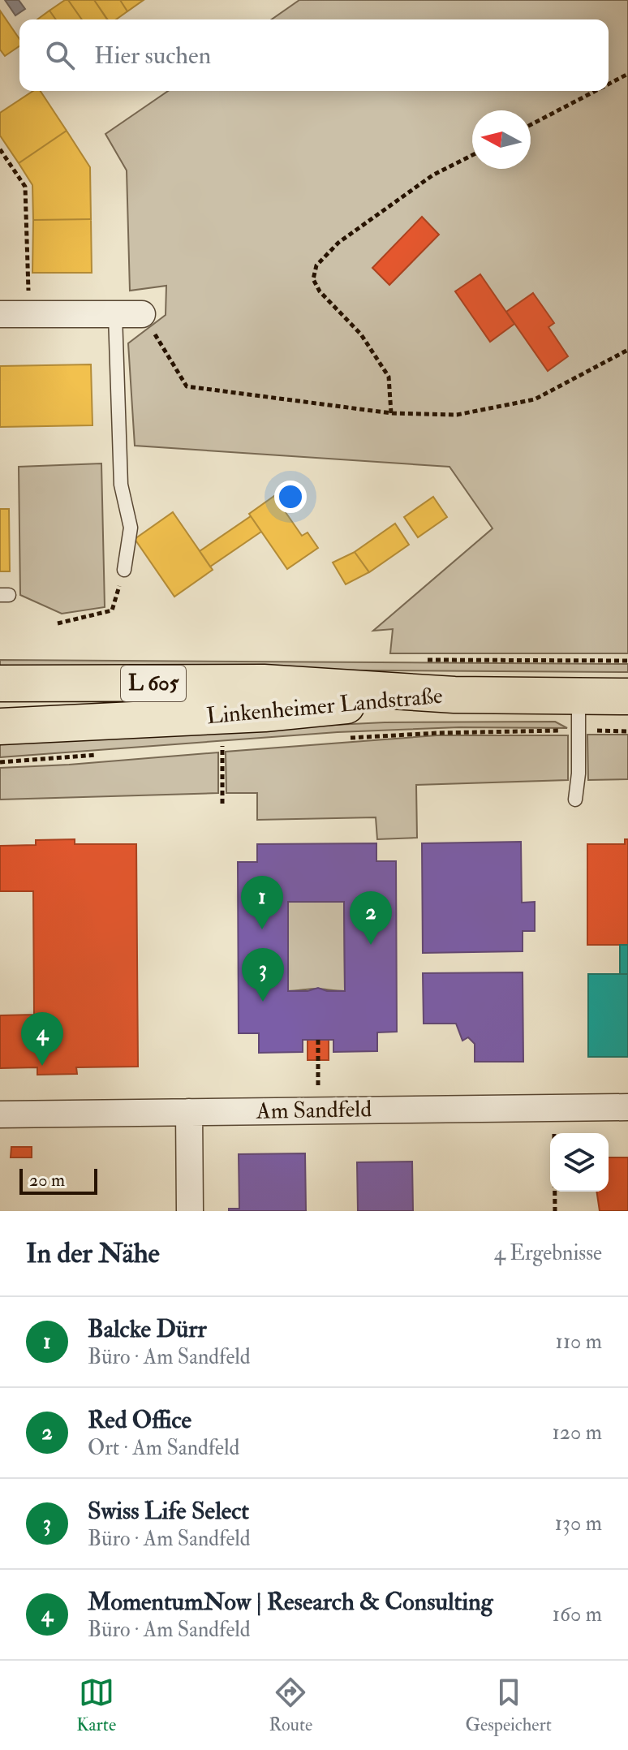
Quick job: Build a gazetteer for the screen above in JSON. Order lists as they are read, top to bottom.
{
  "streets": {
    "main road": ["L 605", "Linkenheimer Landstraße"],
    "street": ["Am Sandfeld"]
  },
  "scale_bar": "20 m",
  "north": "left",
  "page": {
    "search": "Hier suchen",
    "pins": [
      "1",
      "2",
      "3",
      "4"
    ],
    "scale": "20 m",
    "heading": ["In der Nähe", "4 Ergebnisse"],
    "list": [
      {
        "mark": "1",
        "name": "Balcke Dürr",
        "note": "Büro · Am Sandfeld",
        "value": "110 m"
      },
      {
        "mark": "2",
        "name": "Red Office",
        "note": "Ort · Am Sandfeld",
        "value": "120 m"
      },
      {
        "mark": "3",
        "name": "Swiss Life Select",
        "note": "Büro · Am Sandfeld",
        "value": "130 m"
      },
      {
        "mark": "4",
        "name": "MomentumNow | Research & Consulting",
        "note": "Büro · Am Sandfeld",
        "value": "160 m"
      }
    ],
    "nav": ["Karte", "Route", "Gespeichert"]
  }
}
